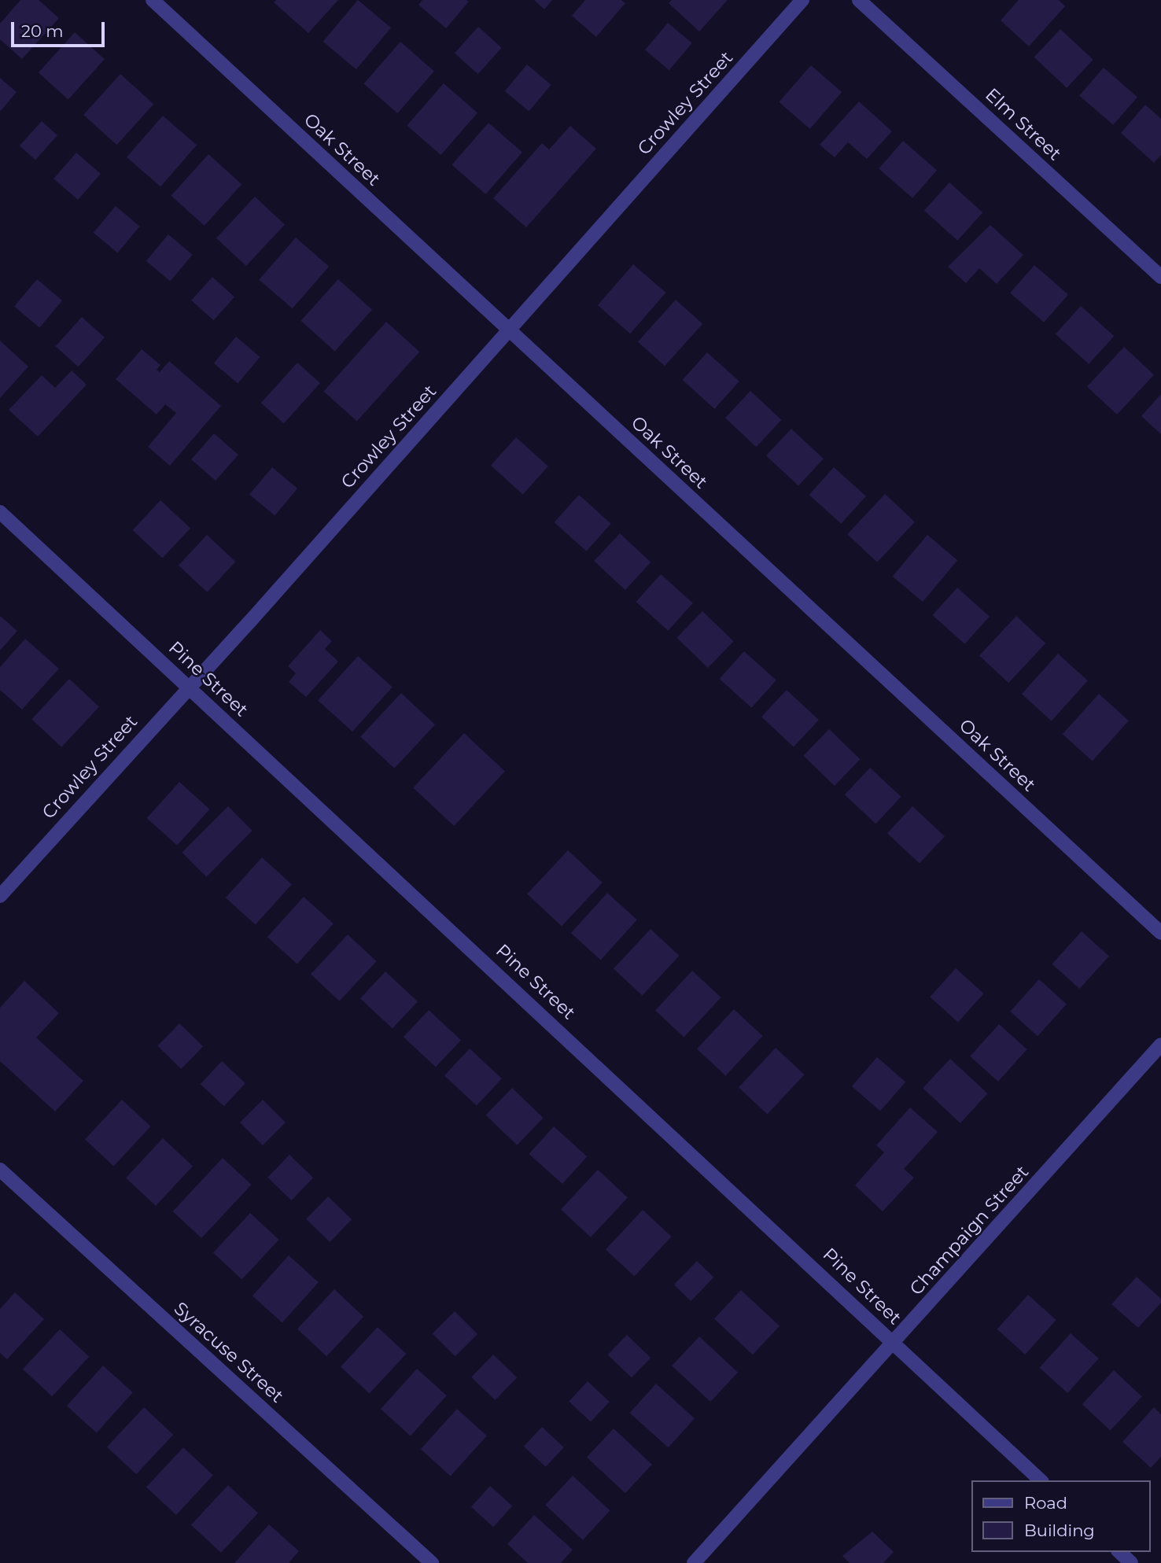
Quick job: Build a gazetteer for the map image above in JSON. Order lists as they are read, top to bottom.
{
  "streets": {
    "street": [
      "Crowley Street",
      "Elm Street",
      "Oak Street",
      "Pine Street",
      "Champaign Street",
      "Syracuse Street"
    ]
  },
  "crossings": [
    ["Crowley Street", "Oak Street"],
    ["Crowley Street", "Pine Street"],
    ["Pine Street", "Champaign Street"]
  ],
  "legend": ["Road", "Building"],
  "scale_bar": "20 m"
}
